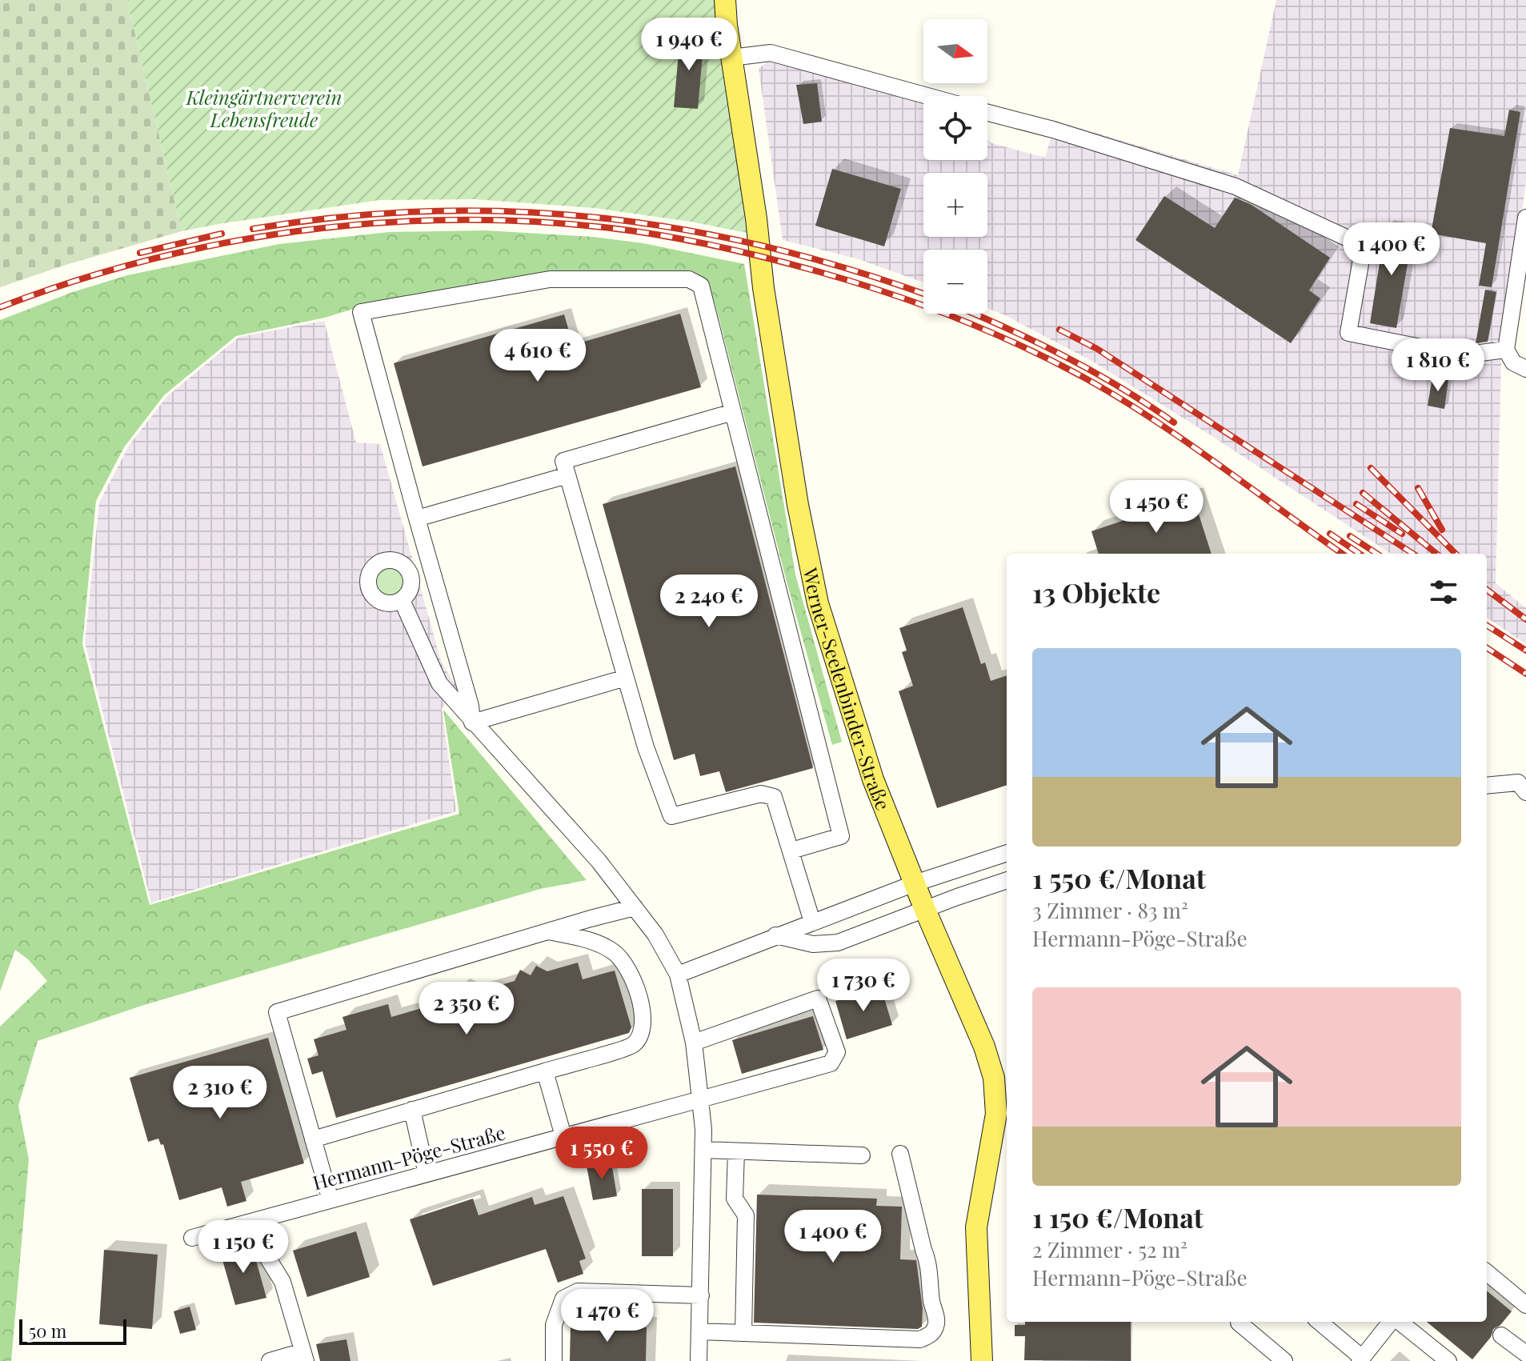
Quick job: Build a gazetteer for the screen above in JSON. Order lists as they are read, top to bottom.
{
  "streets": {
    "main road": ["Werner-Seelenbinder-Straße"],
    "street": ["Hermann-Pöge-Straße"]
  },
  "parks": ["Kleingärtnerverein Lebensfreude"],
  "scale_bar": "50 m",
  "north": "right",
  "page": {
    "price": [
      "1 940 €",
      "1 400 €",
      "4 610 €",
      "1 810 €",
      "1 450 €",
      "2 240 €",
      "1 730 €",
      "2 350 €",
      "2 310 €",
      "1 550 €",
      "1 400 €",
      "1 150 €",
      "1 470 €"
    ],
    "map_buttons": ["+", "−"],
    "heading": "13 Objekte",
    "list": [
      {
        "name": "1 550 €/Monat",
        "note": "3 Zimmer · 83 m² · Hermann-Pöge-Straße"
      },
      {
        "name": "1 150 €/Monat",
        "note": "2 Zimmer · 52 m² · Hermann-Pöge-Straße"
      }
    ],
    "scale": "50 m"
  }
}
